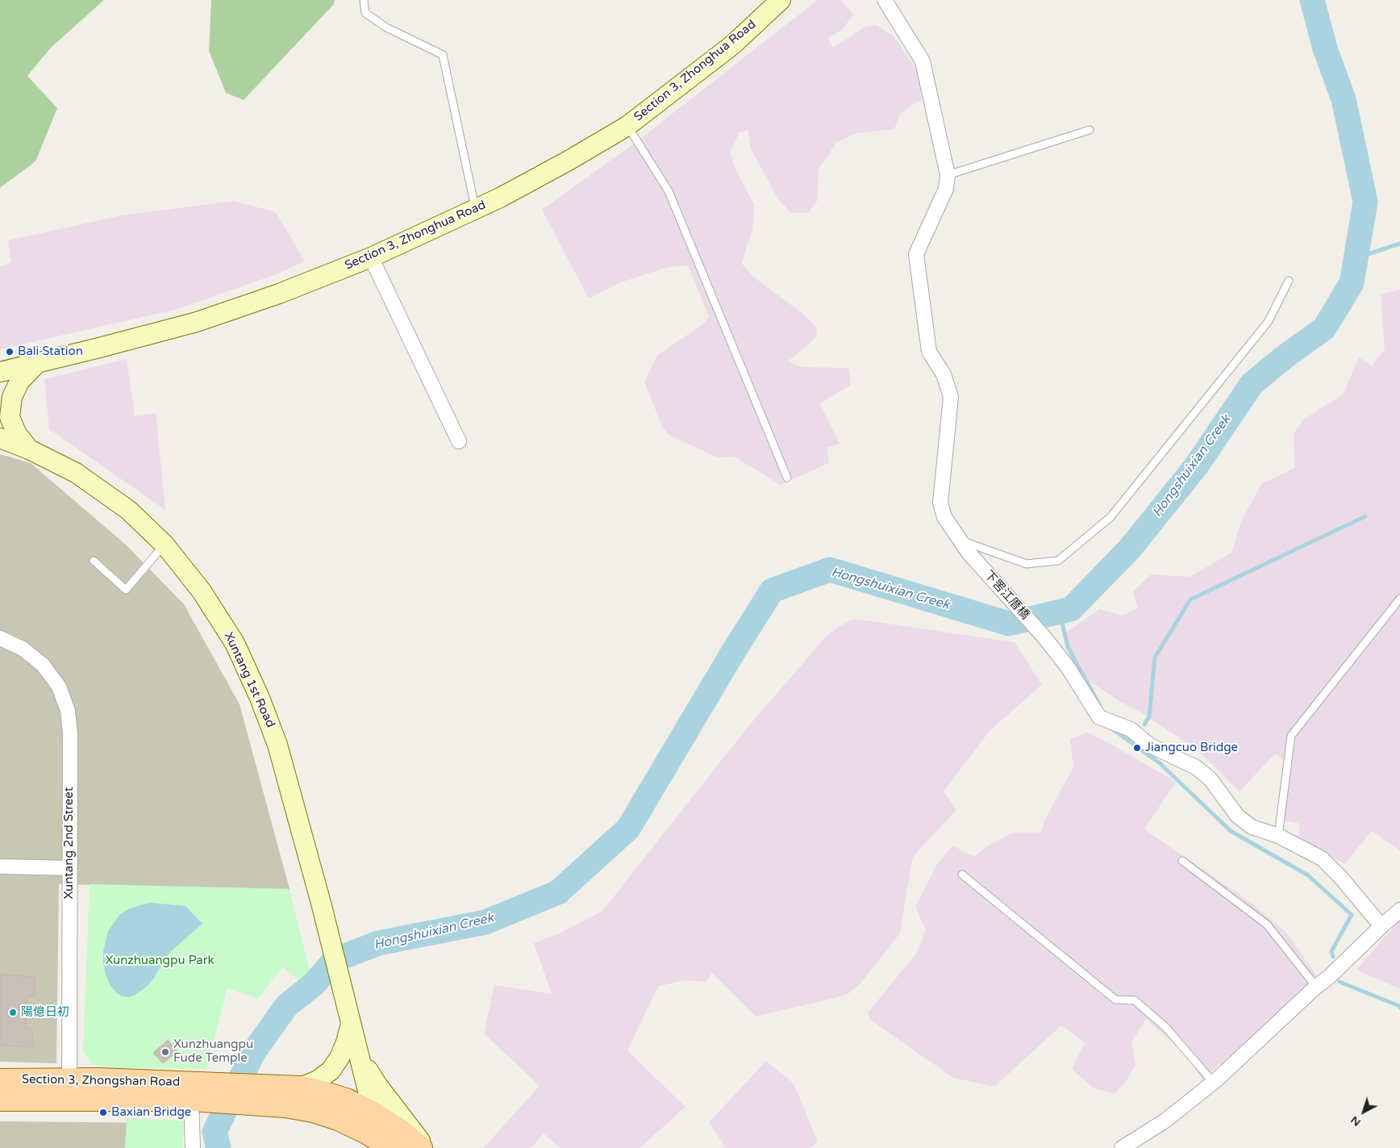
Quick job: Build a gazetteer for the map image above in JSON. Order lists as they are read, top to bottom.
{
  "streets": {
    "main road": ["Section 3, Zhongshan Road"],
    "street": [
      "Section 3, Zhonghua Road",
      "下罟江厝橋",
      "Xuntang 1st Road",
      "Xuntang 2nd Street"
    ]
  },
  "crossings": [
    ["Xuntang 2nd Street", "Section 3, Zhongshan Road"]
  ],
  "water": ["Hongshuixian Creek"],
  "parks": ["Xunzhuangpu Park"],
  "places": [
    "Bali Station",
    "Jiangcuo Bridge",
    "陽億日初",
    "Xunzhuangpu Fude Temple",
    "Baxian Bridge"
  ],
  "north": "bottom left"
}
